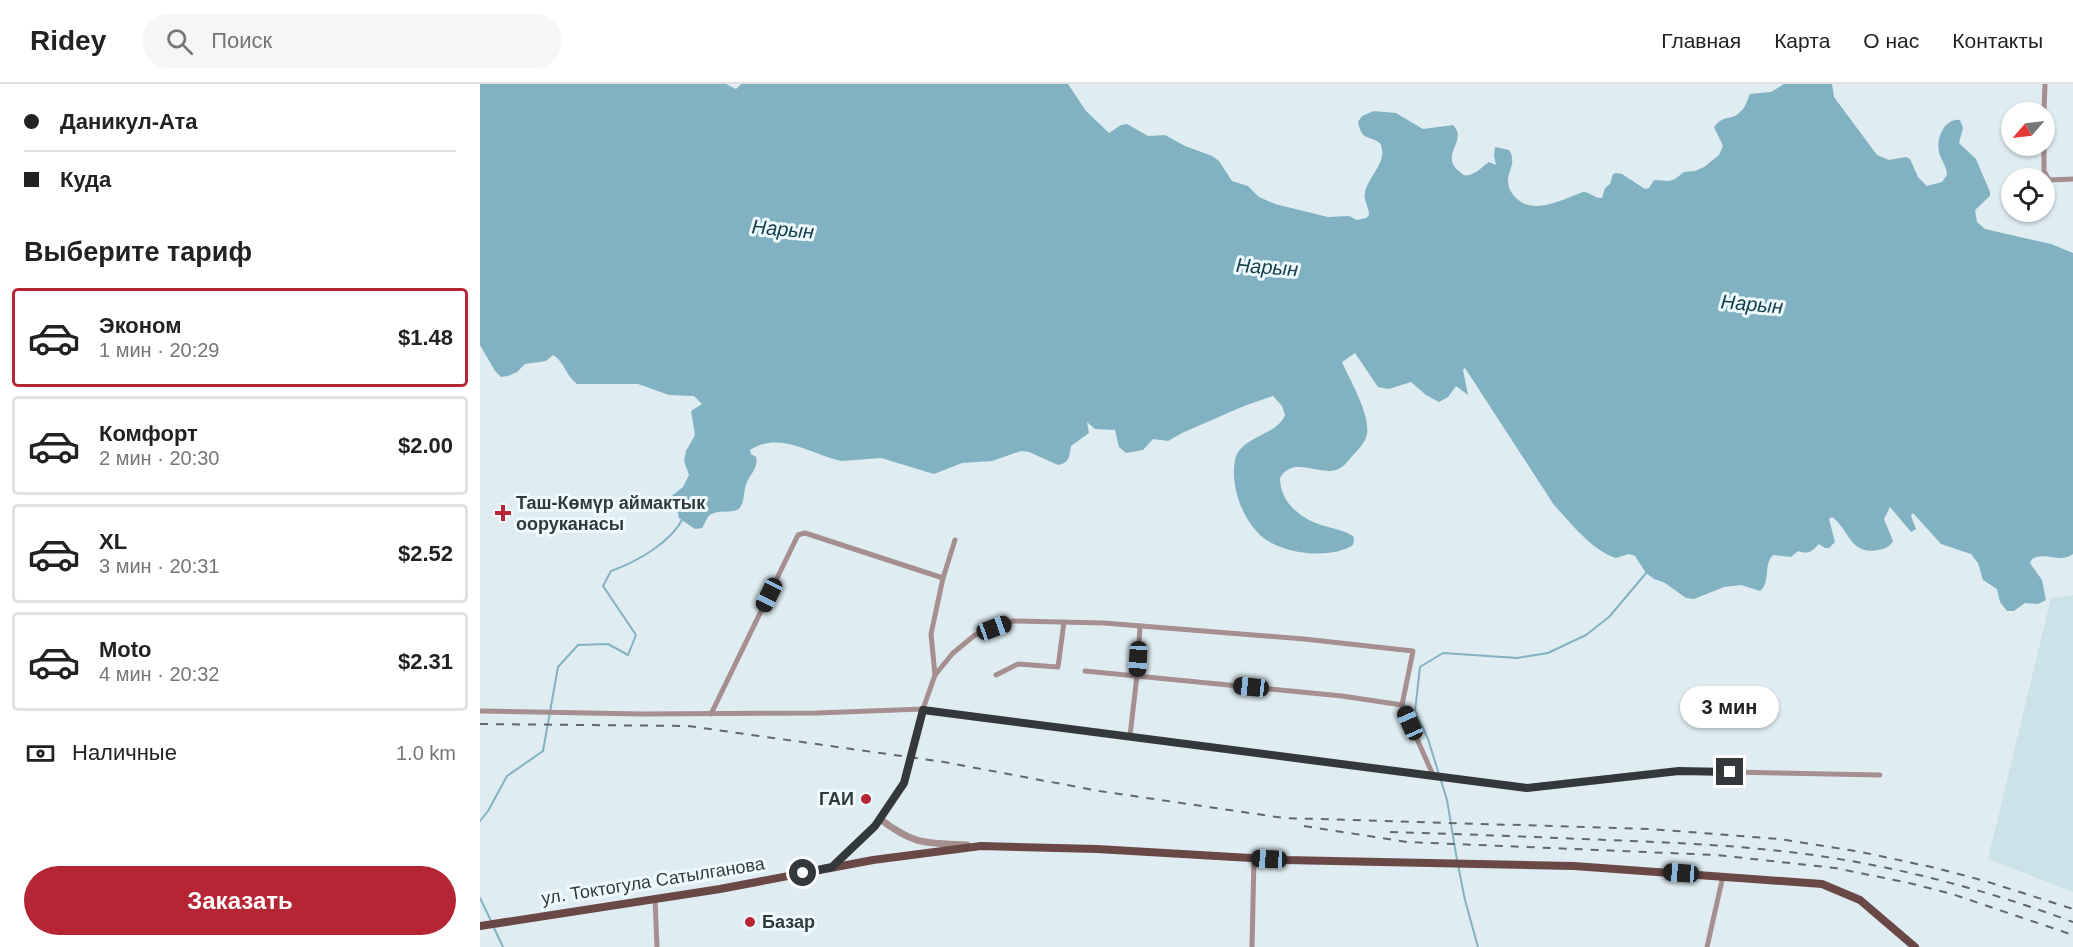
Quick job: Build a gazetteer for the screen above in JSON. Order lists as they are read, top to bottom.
{
  "streets": {
    "main road": ["ул. Токтогула Сатылганова"]
  },
  "water": ["Нарын"],
  "places": {
    "health": ["Таш-Көмүр аймактык ооруканасы"],
    "other": ["ГАИ", "Базар"]
  },
  "north": "bottom left",
  "page": {
    "header": "Ridey",
    "search": "Поиск",
    "nav": [
      "Главная",
      "Карта",
      "О нас",
      "Контакты"
    ],
    "banner": ["Даникул-Ата", "Куда"],
    "heading": "Выберите тариф",
    "list": [
      {
        "name": "Эконом",
        "note": "1 мин · 20:29",
        "value": "$1.48"
      },
      {
        "name": "Комфорт",
        "note": "2 мин · 20:30",
        "value": "$2.00"
      },
      {
        "name": "XL",
        "note": "3 мин · 20:31",
        "value": "$2.52"
      },
      {
        "name": "Moto",
        "note": "4 мин · 20:32",
        "value": "$2.31"
      }
    ],
    "bubble": "3 мин",
    "pay": ["Наличные", "1.0 km"],
    "buttons": "Заказать"
  }
}
